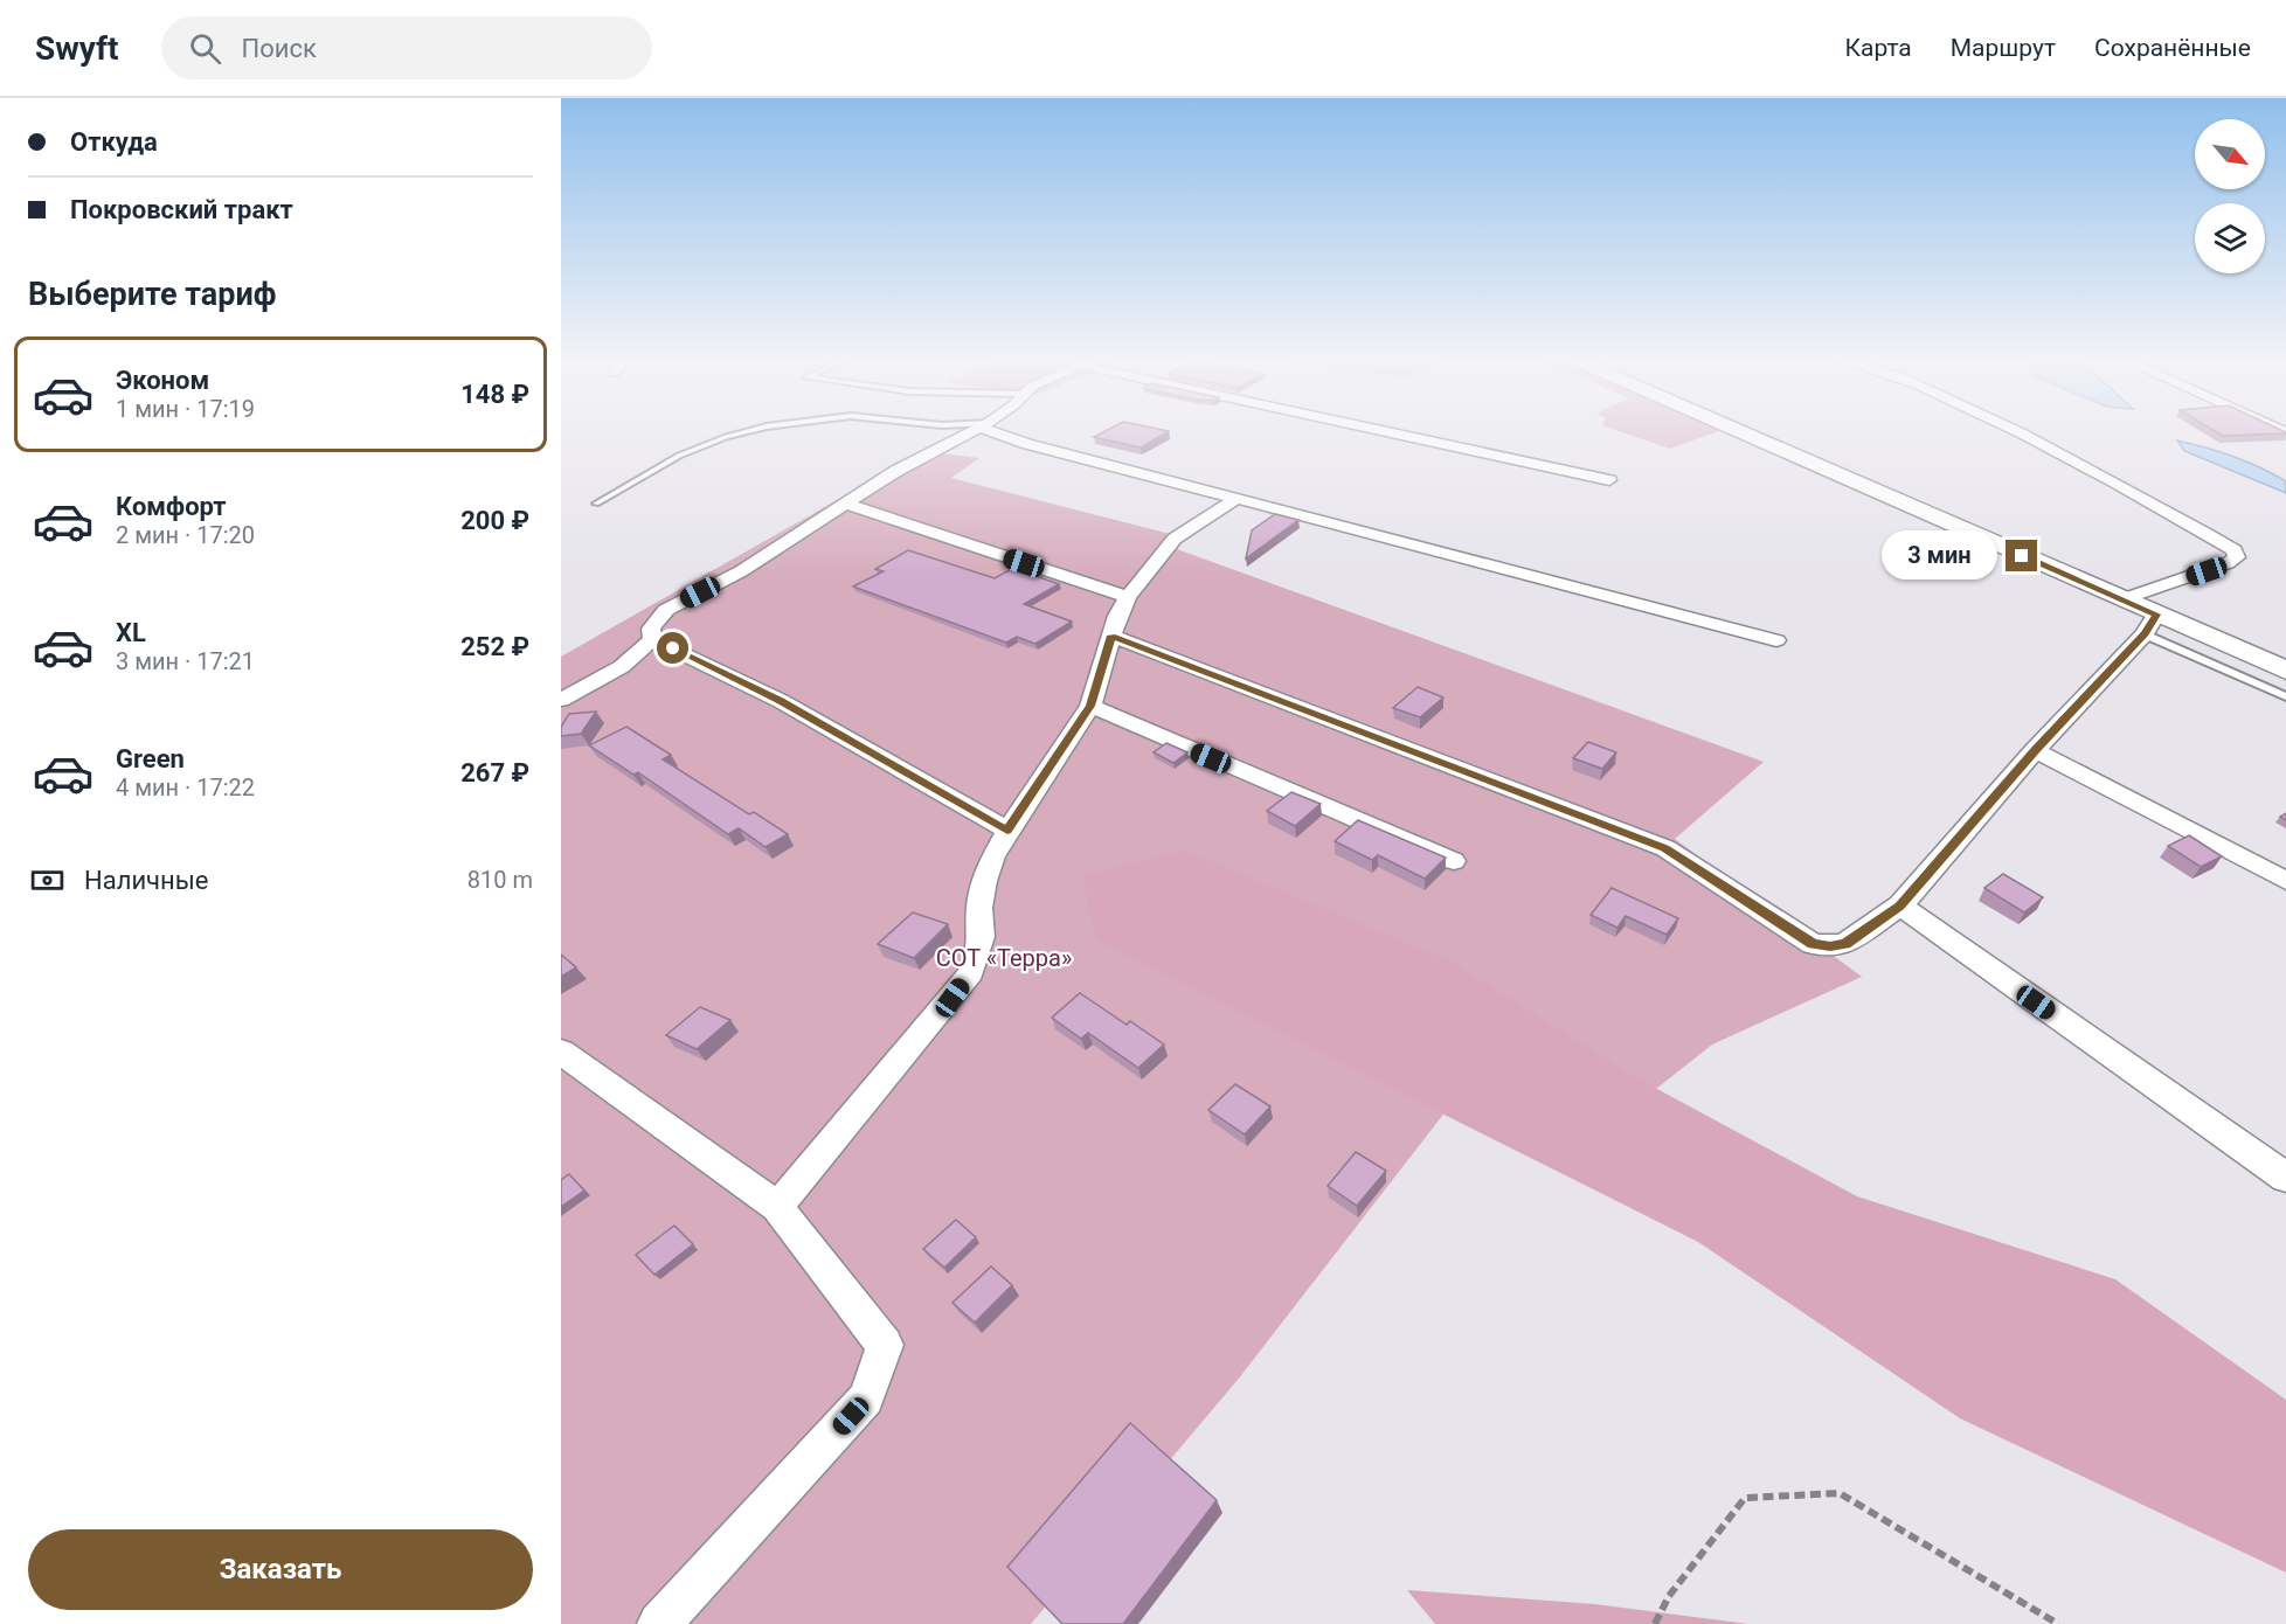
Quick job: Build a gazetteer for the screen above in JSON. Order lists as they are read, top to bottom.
{
  "parks": ["СОТ «Терра»"],
  "north": "bottom right",
  "page": {
    "header": "Swyft",
    "search": "Поиск",
    "nav": ["Карта", "Маршрут", "Сохранённые"],
    "banner": ["Откуда", "Покровский тракт"],
    "heading": "Выберите тариф",
    "list": [
      {
        "name": "Эконом",
        "note": "1 мин · 17:19",
        "value": "148 ₽"
      },
      {
        "name": "Комфорт",
        "note": "2 мин · 17:20",
        "value": "200 ₽"
      },
      {
        "name": "XL",
        "note": "3 мин · 17:21",
        "value": "252 ₽"
      },
      {
        "name": "Green",
        "note": "4 мин · 17:22",
        "value": "267 ₽"
      }
    ],
    "bubble": "3 мин",
    "pay": ["Наличные", "810 m"],
    "buttons": "Заказать"
  }
}
